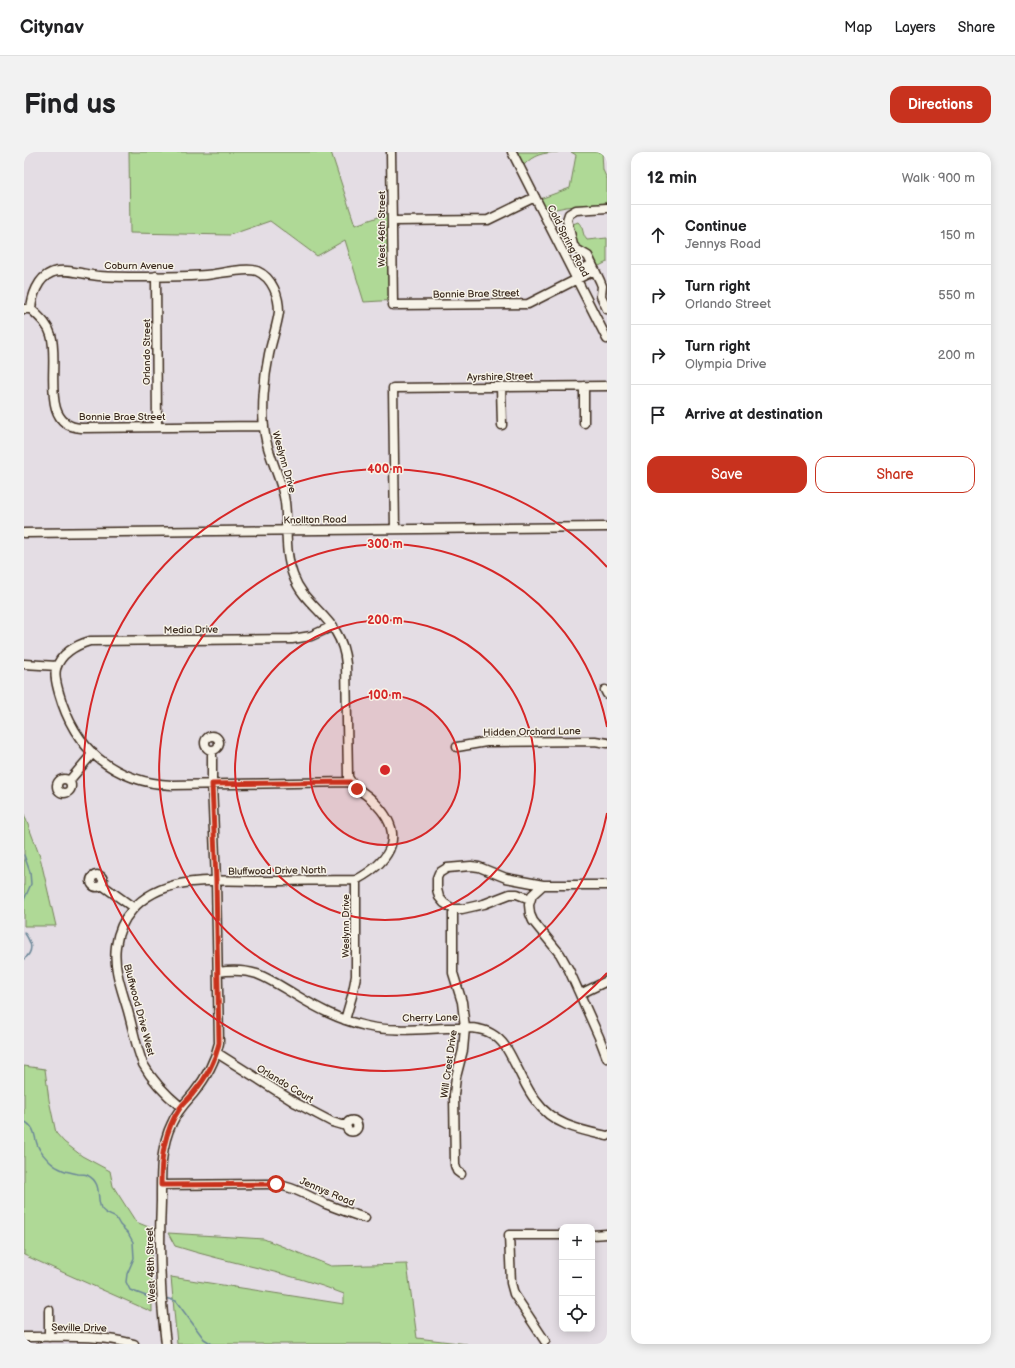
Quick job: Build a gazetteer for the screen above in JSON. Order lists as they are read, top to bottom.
{
  "streets": {
    "street": [
      "West 46th Street",
      "Cold Spring Road",
      "Coburn Avenue",
      "Bonnie Brae Street",
      "Orlando Street",
      "Ayrshire Street",
      "Weslynn Drive",
      "Knollton Road",
      "Media Drive",
      "Hidden Orchard Lane",
      "Bluffwood Drive North",
      "Bluffwood Drive West",
      "Cherry Lane",
      "Will Crest Drive",
      "Orlando Court",
      "Jennys Road",
      "West 48th Street",
      "Seville Drive"
    ]
  },
  "crossings": [
    ["West 46th Street", "Bonnie Brae Street"],
    ["Cold Spring Road", "Bonnie Brae Street"],
    ["Coburn Avenue", "Bonnie Brae Street"],
    ["Coburn Avenue", "Orlando Street"],
    ["Coburn Avenue", "Weslynn Drive"],
    ["Bonnie Brae Street", "Orlando Street"],
    ["Bonnie Brae Street", "Weslynn Drive"],
    ["Ayrshire Street", "Knollton Road"],
    ["Weslynn Drive", "Knollton Road"],
    ["Weslynn Drive", "Media Drive"],
    ["Weslynn Drive", "Bluffwood Drive North"],
    ["Weslynn Drive", "Cherry Lane"],
    ["Bluffwood Drive North", "Bluffwood Drive West"],
    ["Cherry Lane", "Will Crest Drive"],
    ["Jennys Road", "West 48th Street"]
  ],
  "page": {
    "header": "Citynav",
    "nav": ["Map", "Layers", "Share"],
    "buttons": [
      "Directions",
      ["Save", "Share"]
    ],
    "title": "Find us",
    "heading": ["12 min", "Walk · 900 m"],
    "list": [
      ["Continue", "Jennys Road", "150 m"],
      ["Turn right", "Orlando Street", "550 m"],
      ["Turn right", "Olympia Drive", "200 m"],
      "Arrive at destination"
    ],
    "map_buttons": ["+", "−"]
  },
  "rings": [
    "400 m",
    "300 m",
    "200 m",
    "100 m"
  ]
}
